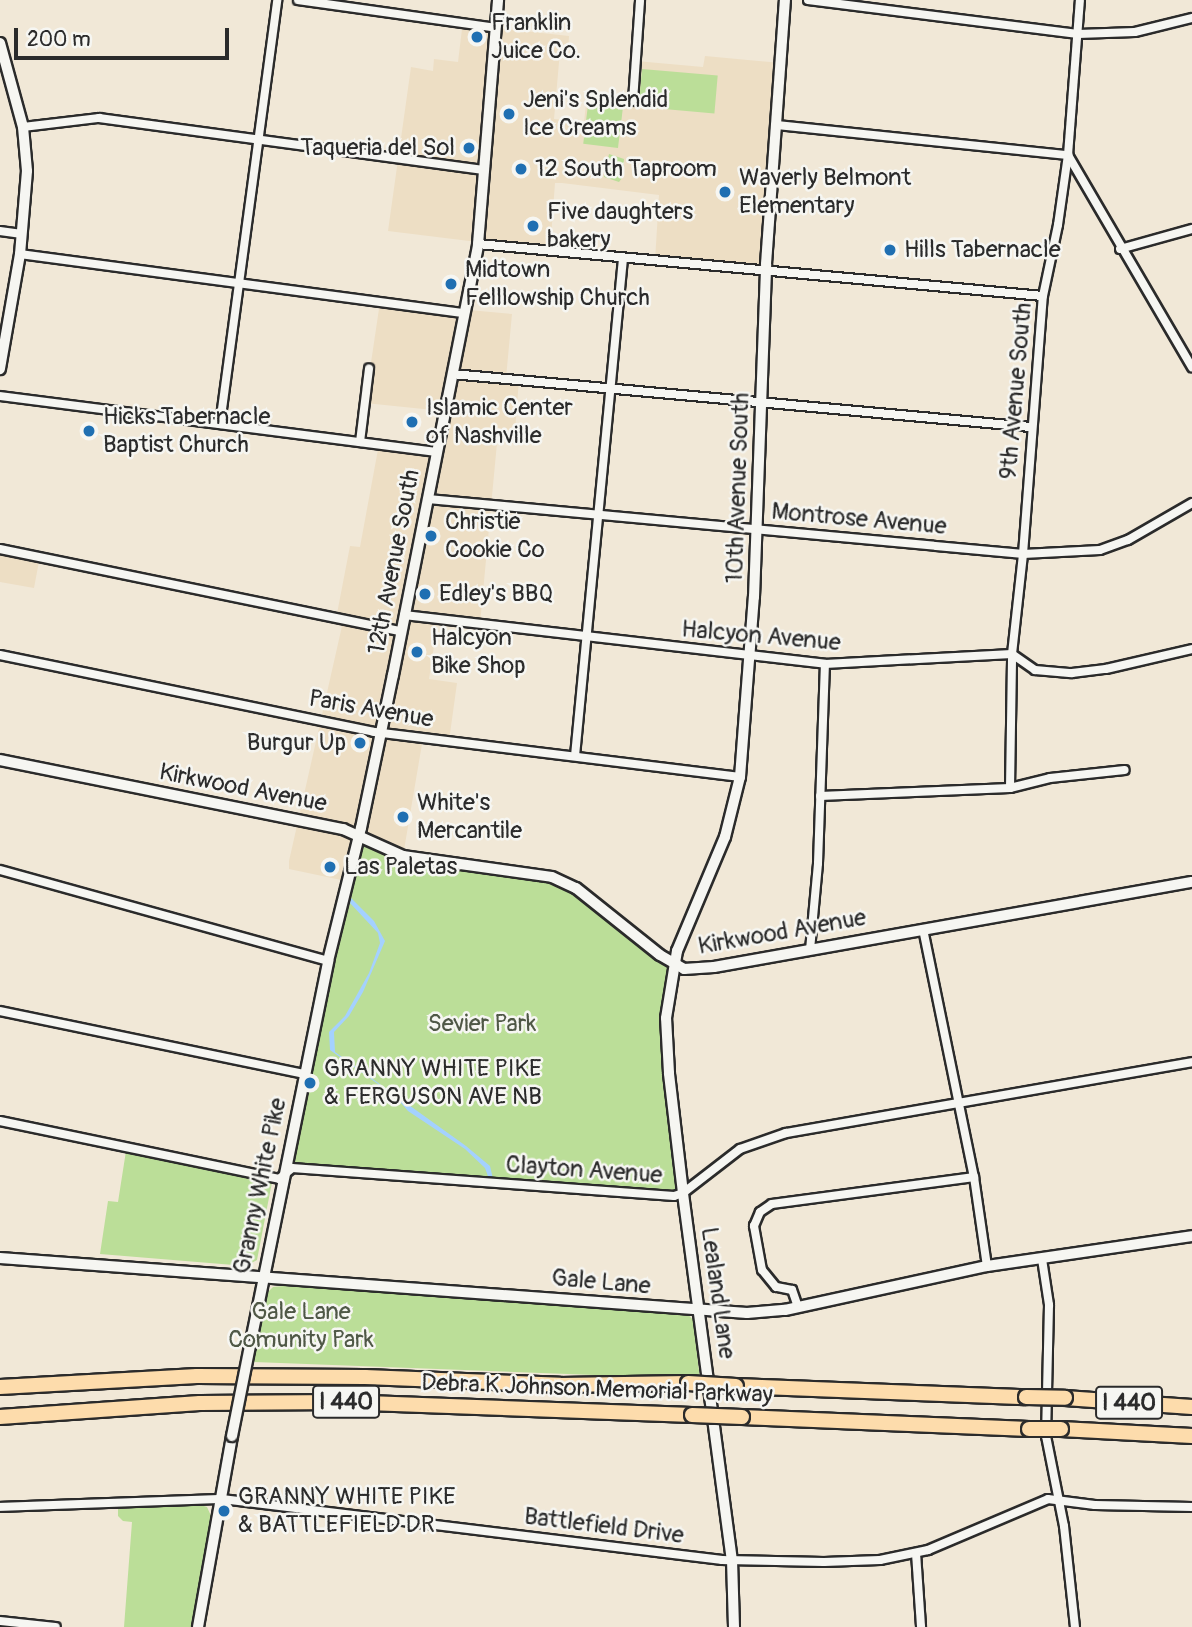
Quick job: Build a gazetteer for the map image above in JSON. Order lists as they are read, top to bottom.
{
  "streets": {
    "highway": ["Debra K Johnson Memorial Parkway", "I 440"],
    "street": [
      "9th Avenue South",
      "10th Avenue South",
      "Montrose Avenue",
      "12th Avenue South",
      "Halcyon Avenue",
      "Paris Avenue",
      "Kirkwood Avenue",
      "Clayton Avenue",
      "Granny White Pike",
      "Gale Lane",
      "Lealand Lane",
      "Battlefield Drive"
    ]
  },
  "crossings": [
    ["9th Avenue South", "Montrose Avenue"],
    ["9th Avenue South", "Halcyon Avenue"],
    ["10th Avenue South", "Montrose Avenue"],
    ["10th Avenue South", "Halcyon Avenue"],
    ["10th Avenue South", "Paris Avenue"],
    ["10th Avenue South", "Kirkwood Avenue"],
    ["10th Avenue South", "Lealand Lane"],
    ["Montrose Avenue", "12th Avenue South"],
    ["12th Avenue South", "Halcyon Avenue"],
    ["12th Avenue South", "Paris Avenue"],
    ["12th Avenue South", "Kirkwood Avenue"],
    ["12th Avenue South", "Granny White Pike"],
    ["Kirkwood Avenue", "Lealand Lane"],
    ["Clayton Avenue", "Granny White Pike"],
    ["Clayton Avenue", "Lealand Lane"],
    ["Granny White Pike", "Gale Lane"],
    ["Granny White Pike", "Battlefield Drive"],
    ["Gale Lane", "Lealand Lane"],
    ["Lealand Lane", "Battlefield Drive"]
  ],
  "parks": ["Sevier Park", "Gale Lane Comunity Park"],
  "places": [
    "Franklin Juice Co.",
    "Jeni's Splendid Ice Creams",
    "Taqueria del Sol",
    "12 South Taproom",
    "Waverly Belmont Elementary",
    "Five daughters bakery",
    "Hills Tabernacle",
    "Midtown Felllowship Church",
    "Islamic Center of Nashville",
    "Hicks Tabernacle Baptist Church",
    "Christie Cookie Co",
    "Edley's BBQ",
    "Halcyon Bike Shop",
    "Burgur Up",
    "White's Mercantile",
    "Las Paletas",
    "GRANNY WHITE PIKE & FERGUSON AVE NB",
    "GRANNY WHITE PIKE & BATTLEFIELD DR"
  ],
  "scale_bar": "200 m"
}
